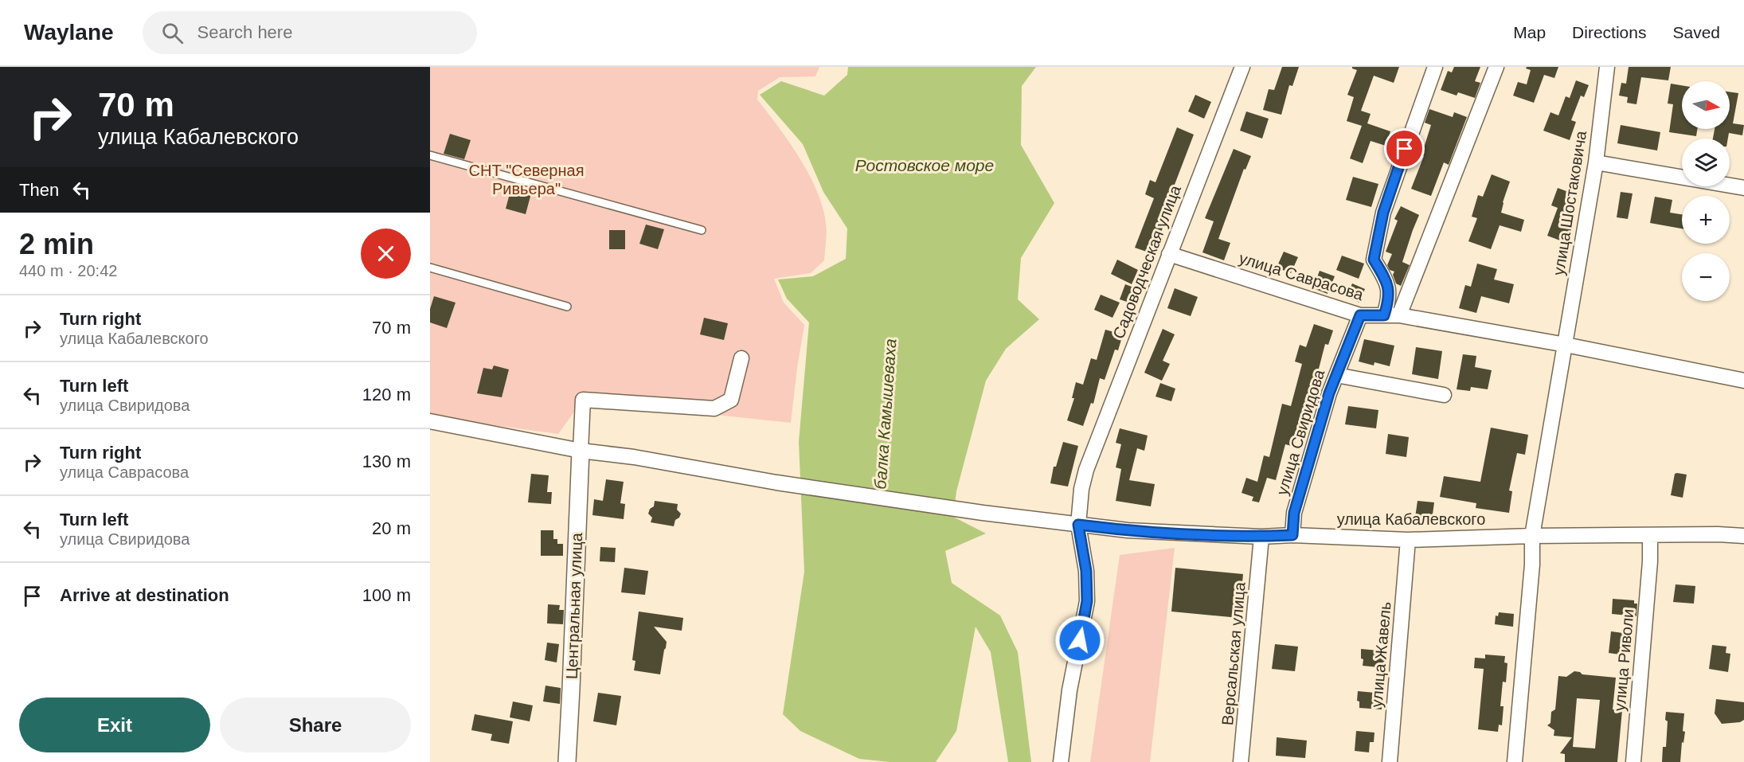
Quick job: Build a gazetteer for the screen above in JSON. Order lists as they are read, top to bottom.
{
  "streets": {
    "street": [
      "улица Шостаковича",
      "Садоводческая улица",
      "улица Саврасова",
      "улица Свиридова",
      "улица Кабалевского",
      "Центральная улица",
      "Версальская улица",
      "улица Жавель",
      "улица Риволи"
    ]
  },
  "crossings": [
    ["улица Шостаковича", "улица Саврасова"],
    ["улица Шостаковича", "улица Кабалевского"],
    ["Садоводческая улица", "улица Саврасова"],
    ["Садоводческая улица", "улица Кабалевского"],
    ["улица Саврасова", "улица Свиридова"],
    ["улица Свиридова", "улица Кабалевского"],
    ["улица Кабалевского", "Центральная улица"],
    ["улица Кабалевского", "Версальская улица"],
    ["улица Кабалевского", "улица Жавель"],
    ["улица Кабалевского", "улица Риволи"]
  ],
  "water": ["Ростовское море", "балка Камышеваха"],
  "parks": ["СНТ \"Северная Ривьера\""],
  "north": "right",
  "page": {
    "header": "Waylane",
    "search": "Search here",
    "nav": ["Map", "Directions", "Saved"],
    "turn": ["70 m", "улица Кабалевского"],
    "map_buttons": ["+", "−"],
    "then": "Then",
    "heading": ["2 min", "440 m · 20:42"],
    "list": [
      {
        "name": "Turn right",
        "note": "улица Кабалевского",
        "value": "70 m"
      },
      {
        "name": "Turn left",
        "note": "улица Свиридова",
        "value": "120 m"
      },
      {
        "name": "Turn right",
        "note": "улица Саврасова",
        "value": "130 m"
      },
      {
        "name": "Turn left",
        "note": "улица Свиридова",
        "value": "20 m"
      },
      {
        "name": "Arrive at destination",
        "value": "100 m"
      }
    ],
    "buttons": ["Exit", "Share"]
  }
}
